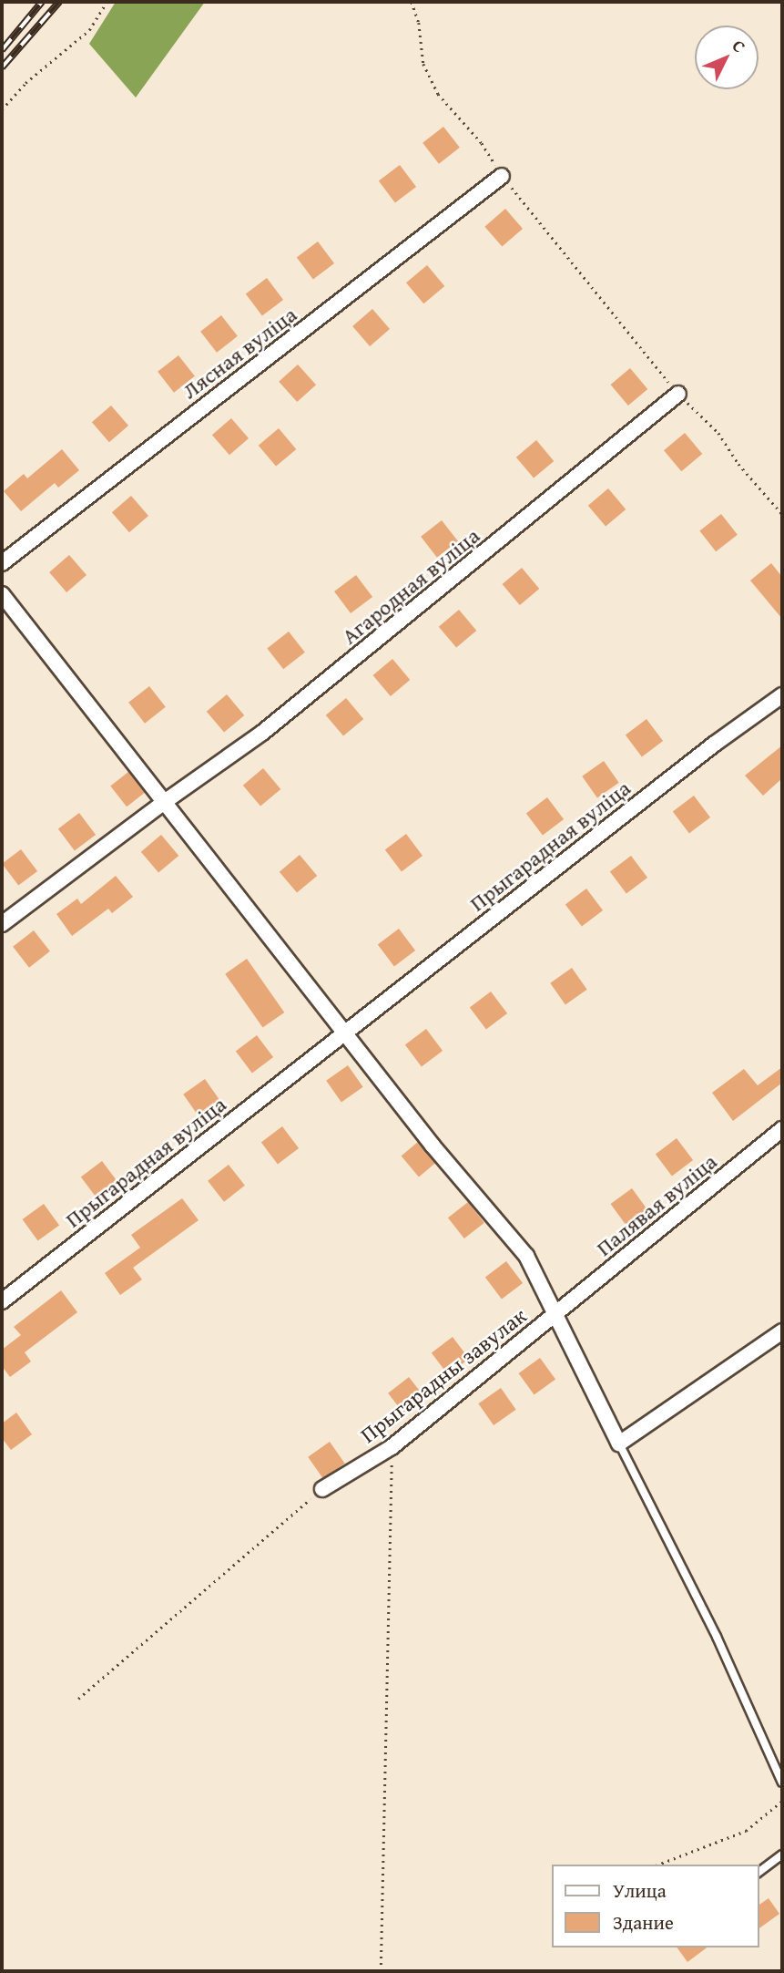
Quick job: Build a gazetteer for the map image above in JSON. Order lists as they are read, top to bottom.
{
  "streets": {
    "street": [
      "Лясная вуліца",
      "Агародная вуліца",
      "Прыгарадная вуліца",
      "Палявая вуліца",
      "Прыгарадны завулак"
    ]
  },
  "crossings": [
    ["Палявая вуліца", "Прыгарадны завулак"]
  ],
  "legend": ["Улица", "Здание"],
  "north": "top right"
}
